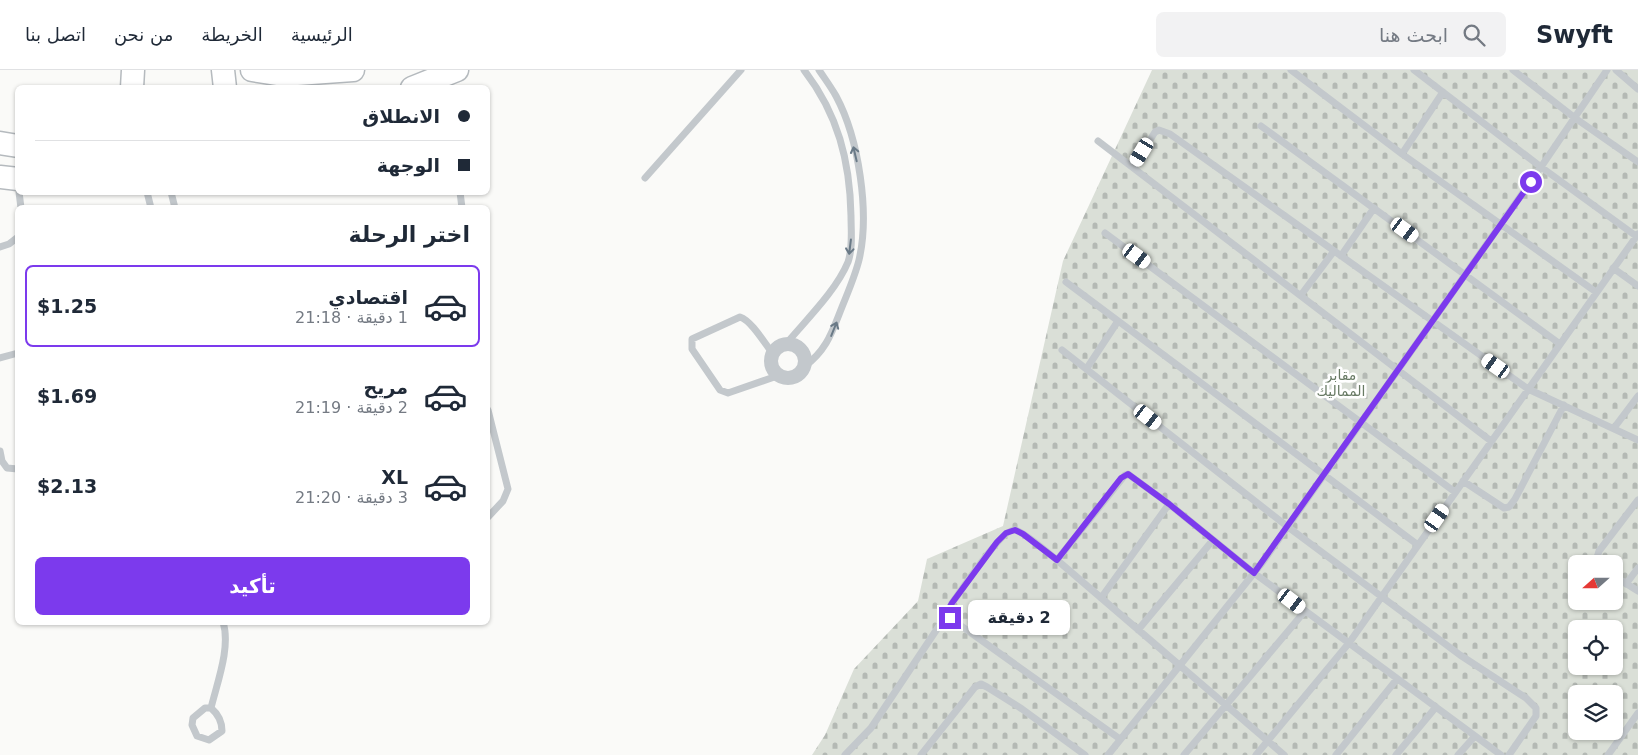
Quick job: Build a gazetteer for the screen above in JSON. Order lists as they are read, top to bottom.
{
  "parks": ["مقابر المماليك"],
  "north": "left",
  "page": {
    "header": "Swyft",
    "search": "ابحث هنا",
    "nav": [
      "الرئيسية",
      "الخريطة",
      "من نحن",
      "اتصل بنا"
    ],
    "banner": ["الانطلاق", "الوجهة"],
    "heading": "اختر الرحلة",
    "list": [
      {
        "name": "اقتصادي",
        "note": "1 دقيقة · 21:18",
        "value": "$1.25"
      },
      {
        "name": "مريح",
        "note": "2 دقيقة · 21:19",
        "value": "$1.69"
      },
      {
        "name": "XL",
        "note": "3 دقيقة · 21:20",
        "value": "$2.13"
      }
    ],
    "buttons": "تأكيد",
    "bubble": "2 دقيقة"
  }
}
